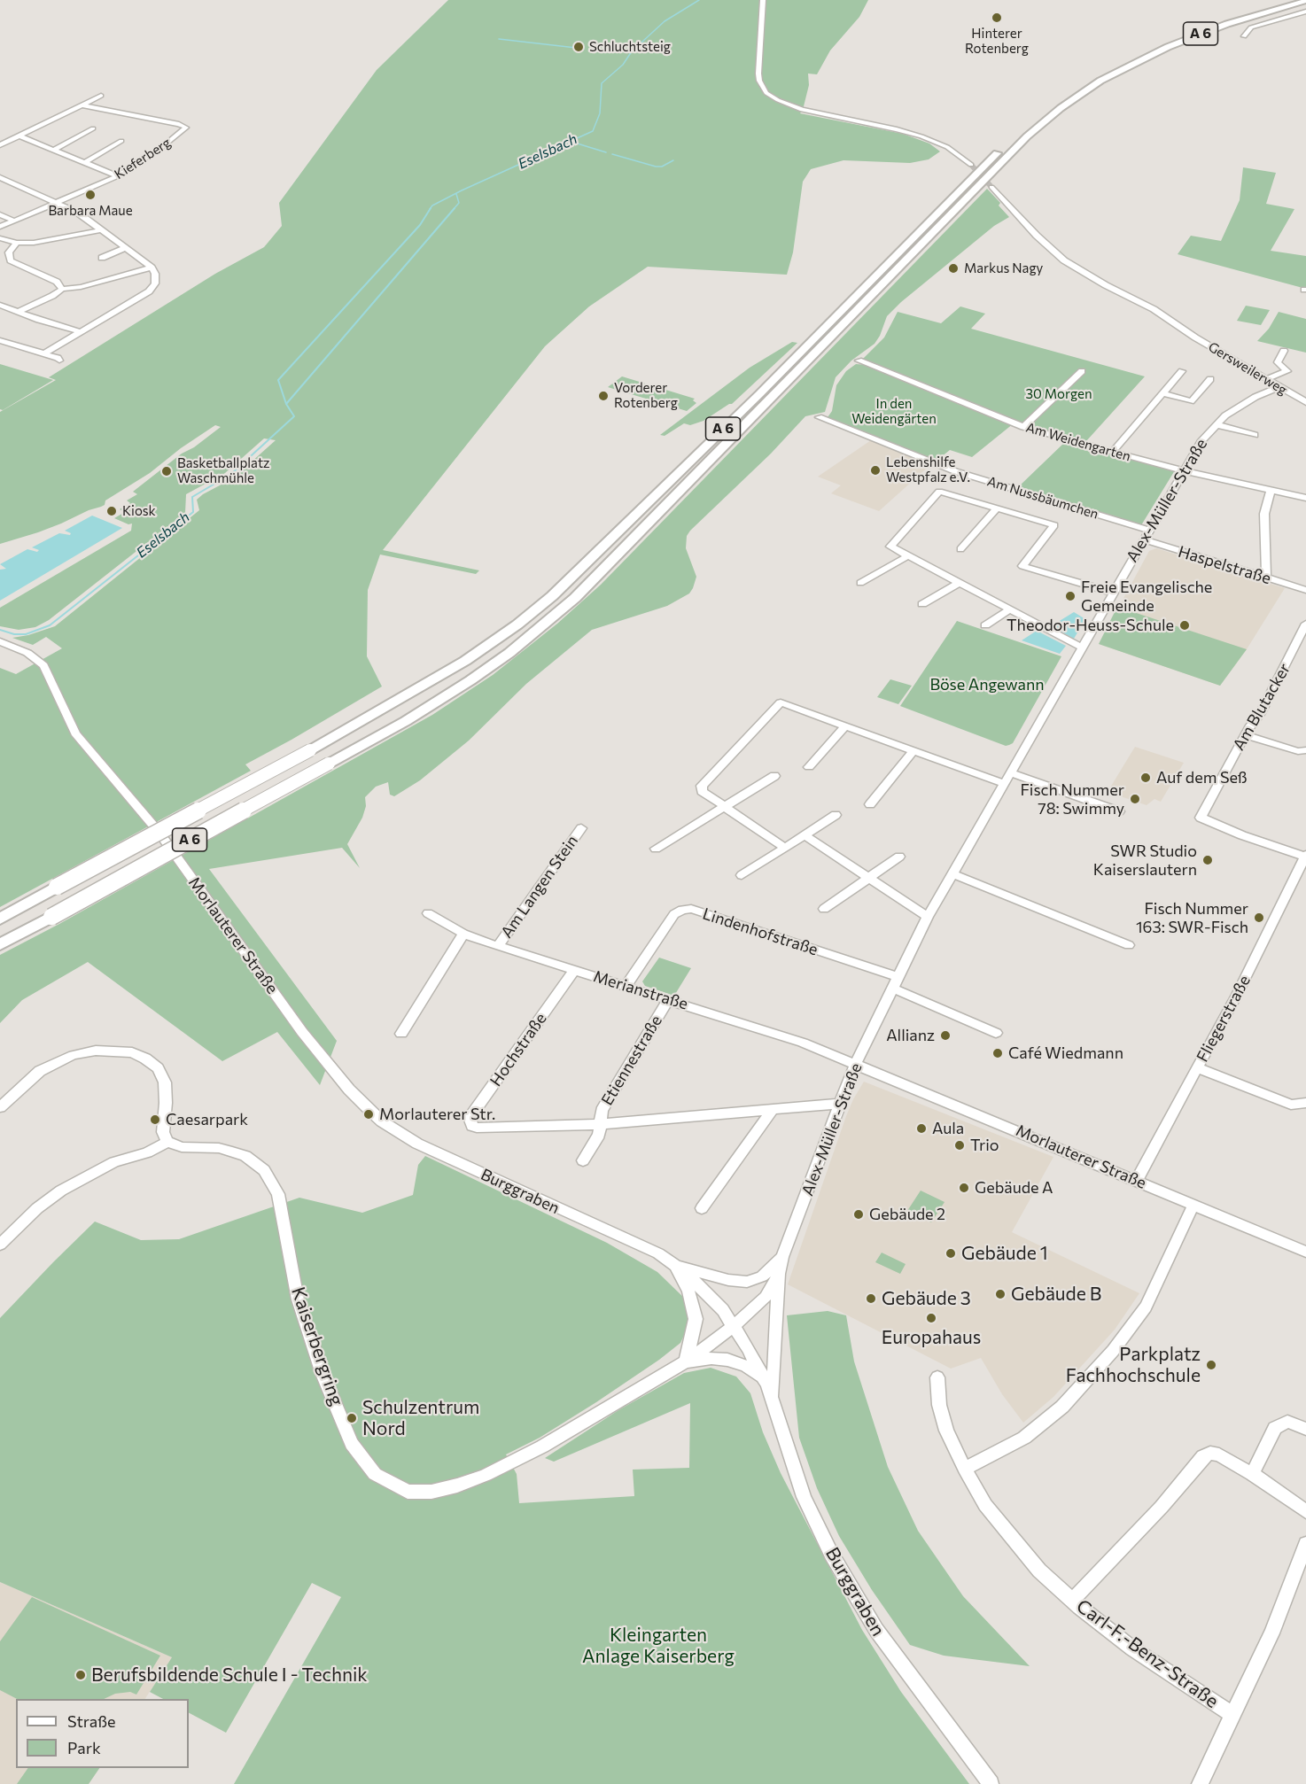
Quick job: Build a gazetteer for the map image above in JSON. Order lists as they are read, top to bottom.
{
  "streets": {
    "highway": ["A 6"],
    "street": [
      "Kieferberg",
      "Gersweilerweg",
      "Am Weidengarten",
      "Am Nussbäumchen",
      "Alex-Müller-Straße",
      "Haspelstraße",
      "Am Blutacker",
      "Am Langen Stein",
      "Lindenhofstraße",
      "Morlauterer Straße",
      "Merianstraße",
      "Fliegerstraße",
      "Hochstraße",
      "Etiennestraße",
      "Burggraben",
      "Kaiserbergring",
      "Carl-F.-Benz-Straße"
    ]
  },
  "crossings": [
    ["Gersweilerweg", "Alex-Müller-Straße"],
    ["Am Weidengarten", "Alex-Müller-Straße"],
    ["Am Nussbäumchen", "Alex-Müller-Straße"],
    ["Am Nussbäumchen", "Haspelstraße"],
    ["Alex-Müller-Straße", "Haspelstraße"],
    ["Alex-Müller-Straße", "Lindenhofstraße"],
    ["Alex-Müller-Straße", "Morlauterer Straße"],
    ["Alex-Müller-Straße", "Merianstraße"],
    ["Alex-Müller-Straße", "Burggraben"],
    ["Alex-Müller-Straße", "Kaiserbergring"],
    ["Am Blutacker", "Fliegerstraße"],
    ["Am Langen Stein", "Merianstraße"],
    ["Lindenhofstraße", "Merianstraße"],
    ["Morlauterer Straße", "Merianstraße"],
    ["Morlauterer Straße", "Fliegerstraße"],
    ["Morlauterer Straße", "Burggraben"],
    ["Merianstraße", "Hochstraße"],
    ["Merianstraße", "Etiennestraße"],
    ["Hochstraße", "Etiennestraße"],
    ["Burggraben", "Kaiserbergring"]
  ],
  "water": ["Eselsbach"],
  "parks": [
    "30 Morgen",
    "In den Weidengärten",
    "Böse Angewann",
    "Kleingarten Anlage Kaiserberg"
  ],
  "places": [
    "Hinterer Rotenberg",
    "Schluchtsteig",
    "Barbara Maue",
    "Markus Nagy",
    "Vorderer Rotenberg",
    "Lebenshilfe Westpfalz e.V.",
    "Basketballplatz Waschmühle",
    "Kiosk",
    "Freie Evangelische Gemeinde",
    "Theodor-Heuss-Schule",
    "Auf dem Seß",
    "Fisch Nummer 78: Swimmy",
    "SWR Studio Kaiserslautern",
    "Fisch Nummer 163: SWR-Fisch",
    "Allianz",
    "Café Wiedmann",
    "Morlauterer Str.",
    "Caesarpark",
    "Aula",
    "Trio",
    "Gebäude A",
    "Gebäude 2",
    "Gebäude 1",
    "Gebäude B",
    "Gebäude 3",
    "Europahaus",
    "Parkplatz Fachhochschule",
    "Schulzentrum Nord",
    "Berufsbildende Schule I - Technik"
  ],
  "legend": ["Straße", "Park"]
}
